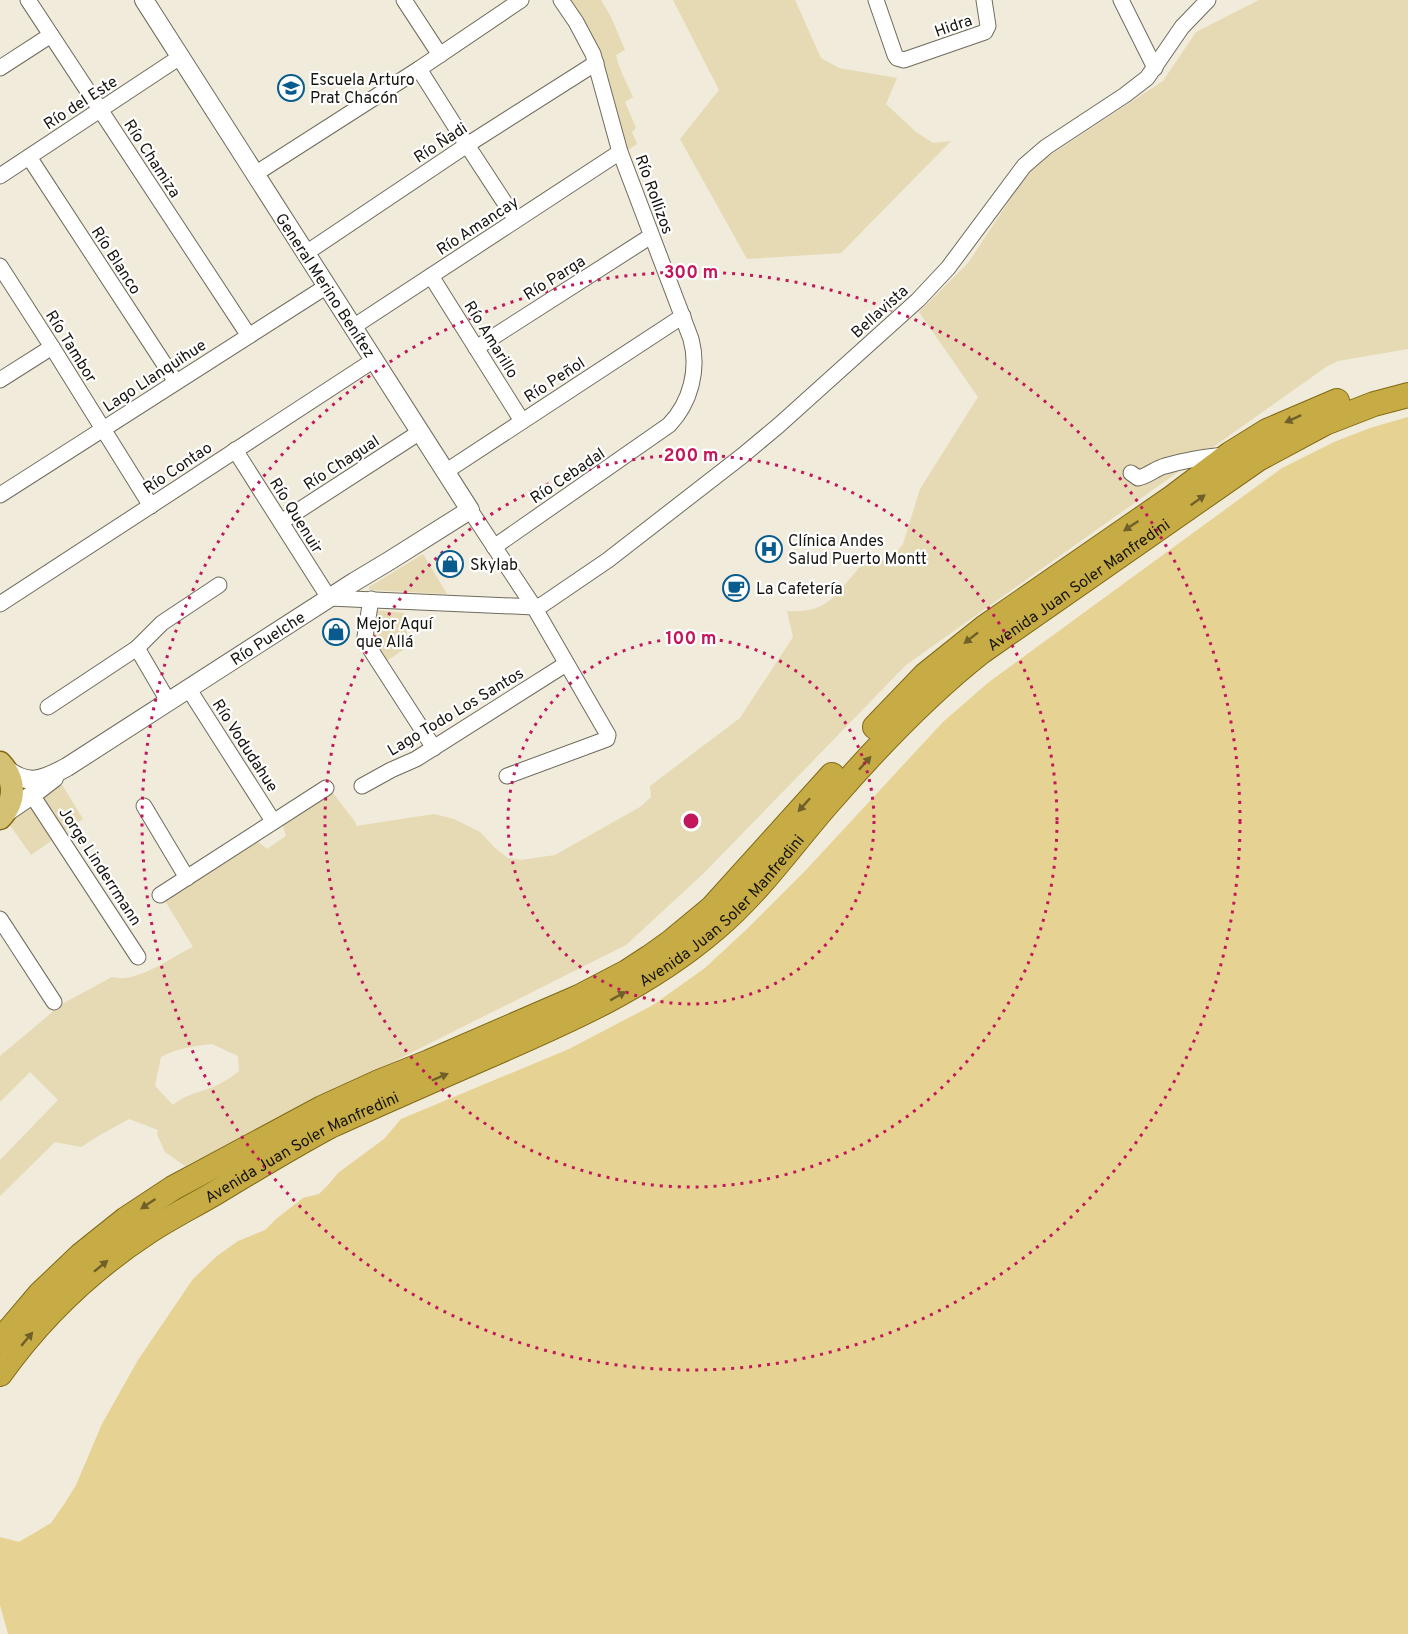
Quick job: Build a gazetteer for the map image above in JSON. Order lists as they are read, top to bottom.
{
  "streets": {
    "highway": ["Avenida Juan Soler Manfredini"],
    "street": [
      "Hidra",
      "Río del Este",
      "Río Ñadi",
      "Río Chamiza",
      "Río Rollizos",
      "Río Amancay",
      "Río Blanco",
      "Río Parga",
      "General Merino Benítez",
      "Bellavista",
      "Río Amarillo",
      "Río Tambor",
      "Lago Llanquihue",
      "Río Peñol",
      "Río Chagual",
      "Río Contao",
      "Río Cebadal",
      "Río Quenuir",
      "Río Puelche",
      "Lago Todo Los Santos",
      "Río Vodudahue",
      "Jorge Linderrmann"
    ]
  },
  "crossings": [
    ["Río del Este", "Río Chamiza"],
    ["Río del Este", "Río Blanco"],
    ["Río del Este", "General Merino Benítez"],
    ["Río Ñadi", "Río Rollizos"],
    ["Río Ñadi", "General Merino Benítez"],
    ["Río Chamiza", "Lago Llanquihue"],
    ["Río Rollizos", "Río Amancay"],
    ["Río Rollizos", "Río Parga"],
    ["Río Rollizos", "Río Peñol"],
    ["Río Rollizos", "Río Cebadal"],
    ["Río Amancay", "General Merino Benítez"],
    ["Río Amancay", "Río Amarillo"],
    ["Río Blanco", "Lago Llanquihue"],
    ["Río Parga", "Río Amarillo"],
    ["General Merino Benítez", "Bellavista"],
    ["General Merino Benítez", "Lago Llanquihue"],
    ["General Merino Benítez", "Río Peñol"],
    ["General Merino Benítez", "Río Chagual"],
    ["General Merino Benítez", "Río Contao"],
    ["General Merino Benítez", "Río Cebadal"],
    ["General Merino Benítez", "Río Puelche"],
    ["General Merino Benítez", "Lago Todo Los Santos"],
    ["Río Amarillo", "Río Peñol"],
    ["Río Tambor", "Lago Llanquihue"],
    ["Río Tambor", "Río Contao"],
    ["Río Chagual", "Río Quenuir"],
    ["Río Contao", "Río Quenuir"],
    ["Río Quenuir", "Río Puelche"],
    ["Río Puelche", "Río Vodudahue"],
    ["Río Puelche", "Jorge Linderrmann"]
  ],
  "places": {
    "school or university": ["Escuela Arturo Prat Chacón"],
    "hospital": ["Clínica Andes Salud Puerto Montt"],
    "shop": ["Skylab", "Mejor Aquí que Allá"],
    "cafe": ["La Cafetería"]
  },
  "rings": ["300 m", "200 m", "100 m"]
}
